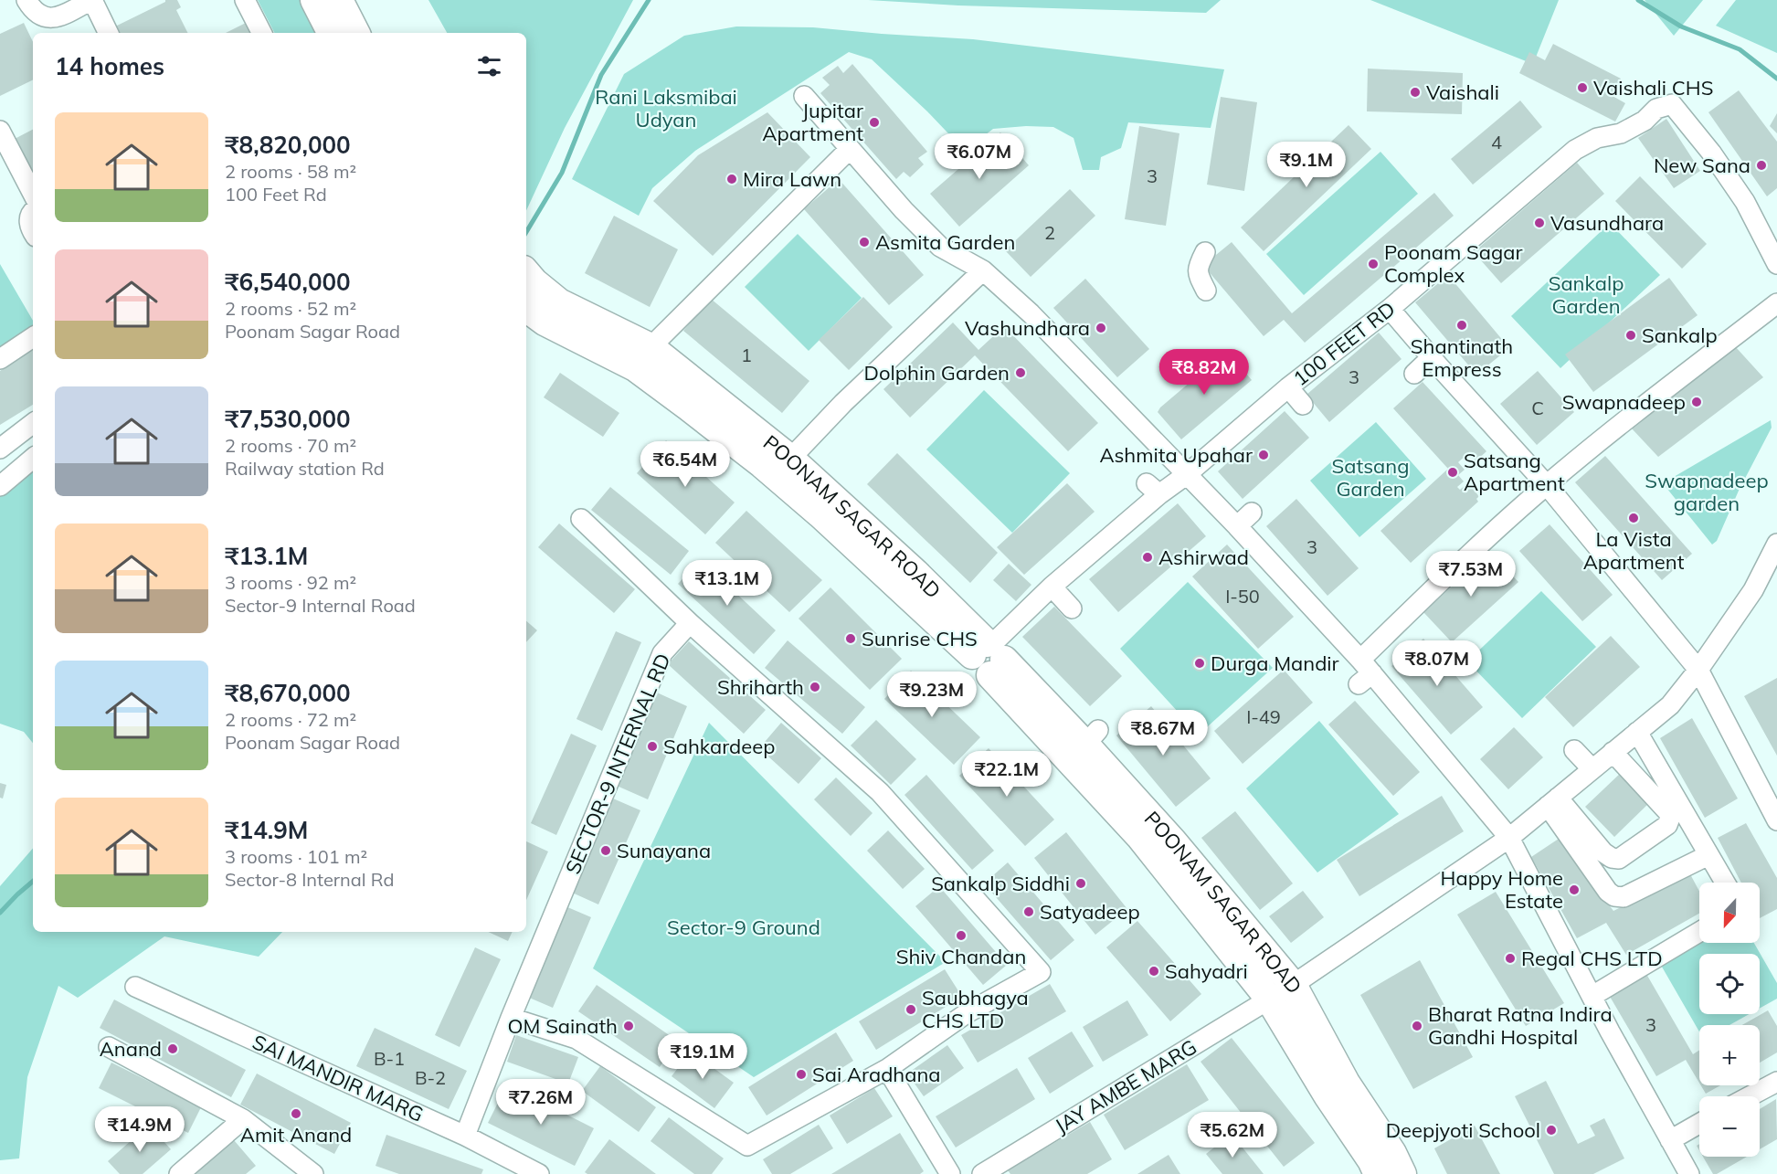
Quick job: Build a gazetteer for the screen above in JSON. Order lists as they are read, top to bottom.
{
  "streets": {
    "main road": ["POONAM SAGAR ROAD"],
    "street": [
      "100 FEET RD",
      "SECTOR-9 INTERNAL RD",
      "SAI MANDIR MARG",
      "JAY AMBE MARG"
    ]
  },
  "crossings": [
    ["100 FEET RD", "POONAM SAGAR ROAD"],
    ["POONAM SAGAR ROAD", "JAY AMBE MARG"],
    ["SECTOR-9 INTERNAL RD", "SAI MANDIR MARG"]
  ],
  "parks": [
    "Rani Laksmibai Udyan",
    "Sankalp Garden",
    "Satsang Garden",
    "Swapnadeep garden",
    "Sector-9 Ground"
  ],
  "places": [
    "Vaishali CHS",
    "Vaishali",
    "Jupitar Apartment",
    "New Sana",
    "Mira Lawn",
    "Vasundhara",
    "Asmita Garden",
    "Poonam Sagar Complex",
    "Shantinath Empress",
    "Vashundhara",
    "Sankalp",
    "Dolphin Garden",
    "Swapnadeep",
    "Ashmita Upahar",
    "Satsang Apartment",
    "La Vista Apartment",
    "Ashirwad",
    "Sunrise CHS",
    "Durga Mandir",
    "Shriharth",
    "Sahkardeep",
    "Sunayana",
    "Sankalp Siddhi",
    "Happy Home Estate",
    "Satyadeep",
    "Shiv Chandan",
    "Regal CHS LTD",
    "Sahyadri",
    "Saubhagya CHS LTD",
    "OM Sainath",
    "Bharat Ratna Indira Gandhi Hospital",
    "Anand",
    "Sai Aradhana",
    "Amit Anand",
    "Deepjyoti School"
  ],
  "house_numbers": [
    "4",
    "3",
    "2",
    "1",
    "3",
    "C",
    "3",
    "I-50",
    "I-49",
    "3",
    "B-1",
    "B-2"
  ],
  "north": "bottom",
  "page": {
    "heading": "14 homes",
    "list": [
      {
        "name": "₹8,820,000",
        "note": "2 rooms · 58 m² · 100 Feet Rd"
      },
      {
        "name": "₹6,540,000",
        "note": "2 rooms · 52 m² · Poonam Sagar Road"
      },
      {
        "name": "₹7,530,000",
        "note": "2 rooms · 70 m² · Railway station Rd"
      },
      {
        "name": "₹13.1M",
        "note": "3 rooms · 92 m² · Sector-9 Internal Road"
      },
      {
        "name": "₹8,670,000",
        "note": "2 rooms · 72 m² · Poonam Sagar Road"
      },
      {
        "name": "₹14.9M",
        "note": "3 rooms · 101 m² · Sector-8 Internal Rd"
      }
    ],
    "price": [
      "₹6.07M",
      "₹9.1M",
      "₹8.82M",
      "₹6.54M",
      "₹7.53M",
      "₹13.1M",
      "₹8.07M",
      "₹9.23M",
      "₹8.67M",
      "₹22.1M",
      "₹19.1M",
      "₹7.26M",
      "₹14.9M",
      "₹5.62M"
    ],
    "map_buttons": ["+", "−"]
  }
}
